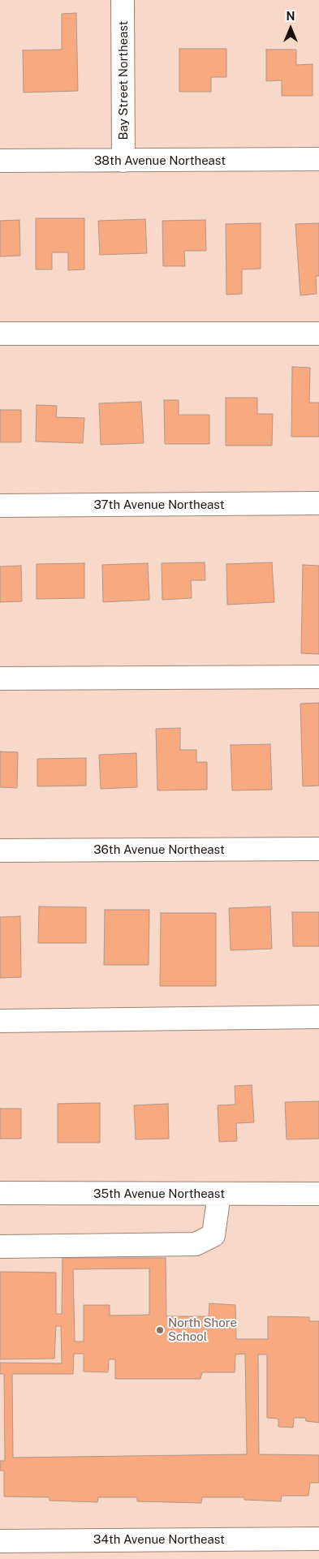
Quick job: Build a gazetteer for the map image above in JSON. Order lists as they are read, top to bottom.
{
  "streets": {
    "street": [
      "Bay Street Northeast",
      "38th Avenue Northeast",
      "37th Avenue Northeast",
      "36th Avenue Northeast",
      "35th Avenue Northeast",
      "34th Avenue Northeast"
    ]
  },
  "crossings": [
    ["Bay Street Northeast", "38th Avenue Northeast"]
  ],
  "places": ["North Shore School"],
  "north": "top"
}
